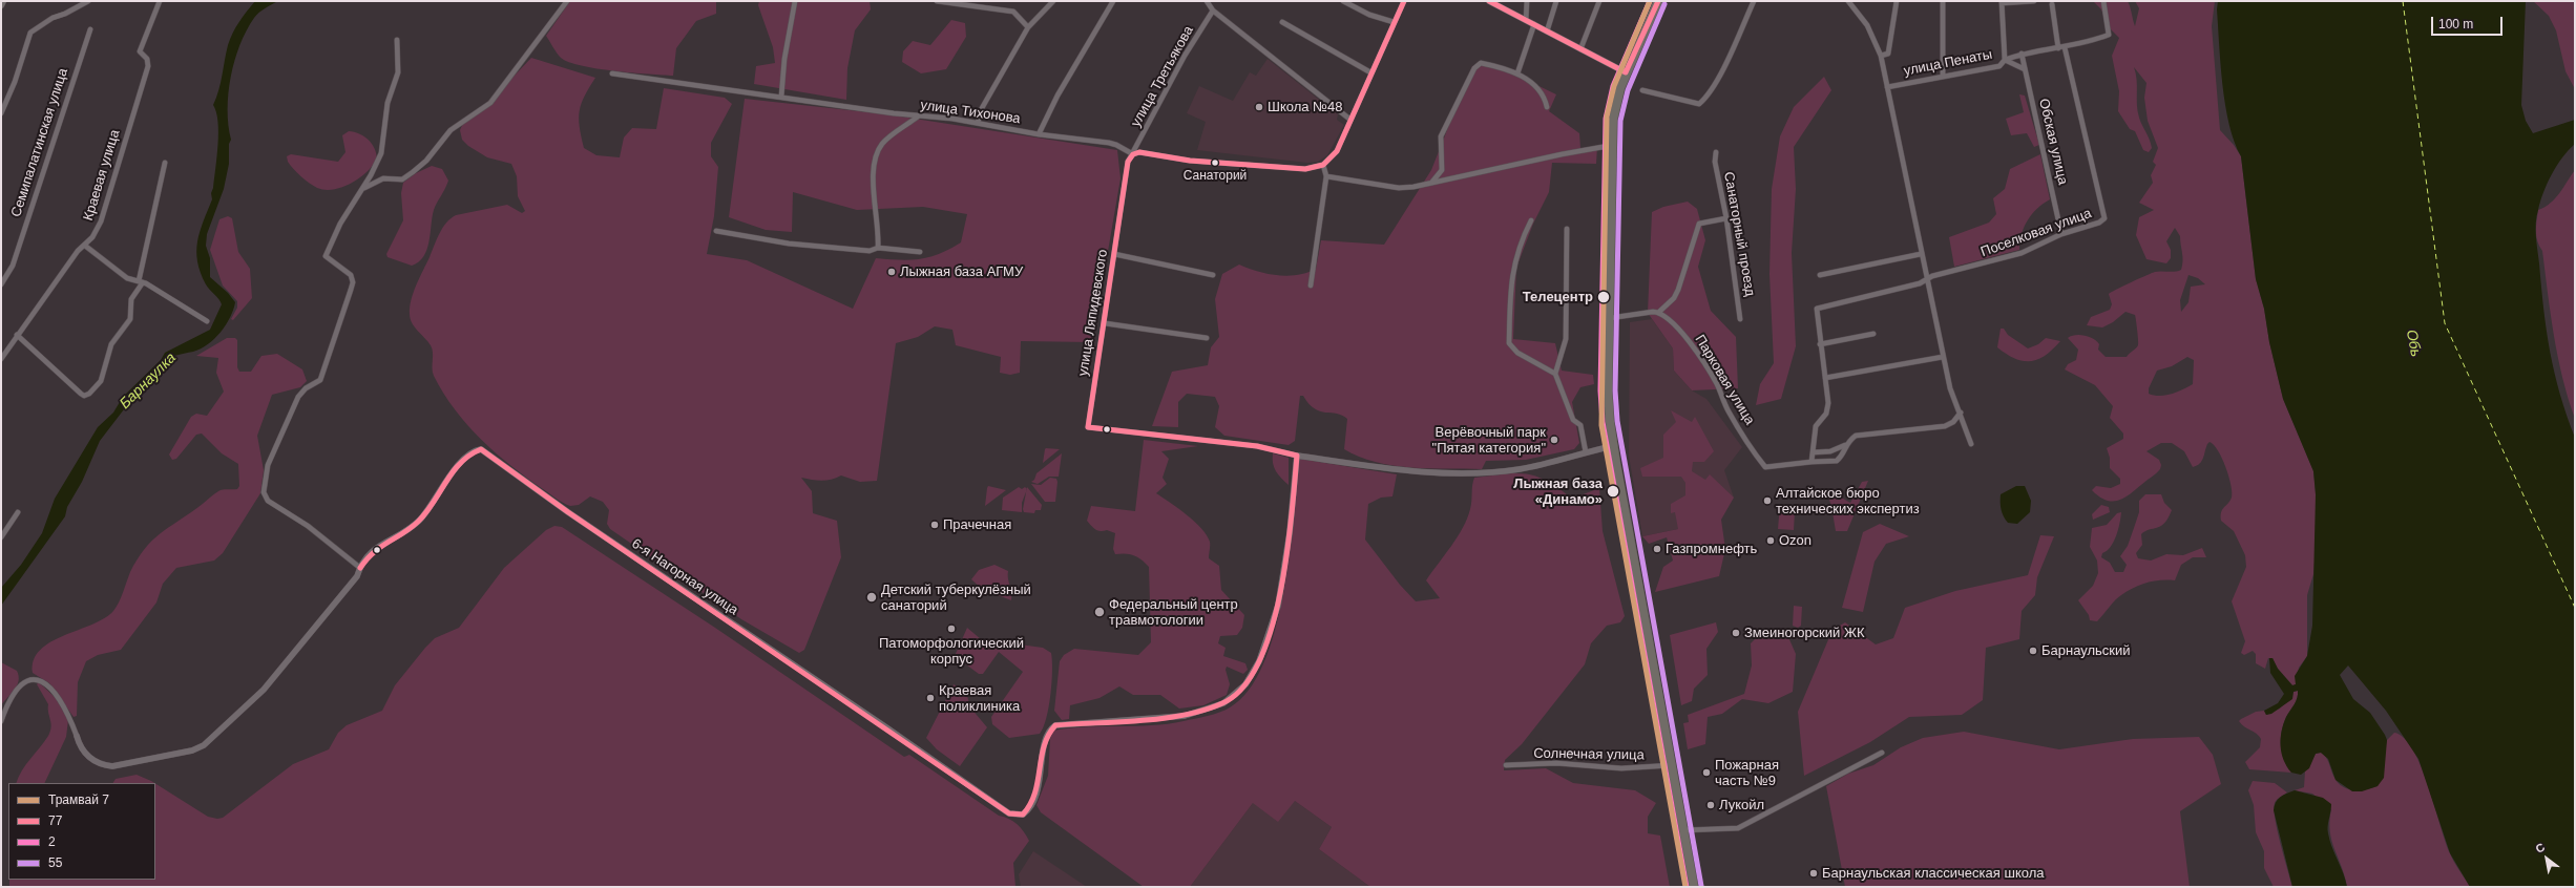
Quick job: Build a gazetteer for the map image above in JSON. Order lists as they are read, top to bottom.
{
  "streets": {
    "street": [
      "улица Пенаты",
      "улица Третьякова",
      "улица Тихонова",
      "Обская улица",
      "Семипалатинская улица",
      "Краевая улица",
      "Поселковая улица",
      "Санаторный проезд",
      "улица Ляпидевского",
      "Парковая улица",
      "6-я Нагорная улица",
      "Солнечная улица"
    ]
  },
  "crossings": [
    ["улица Третьякова", "улица Тихонова"],
    ["улица Третьякова", "улица Ляпидевского"],
    ["улица Тихонова", "улица Ляпидевского"],
    ["Обская улица", "Поселковая улица"],
    ["улица Ляпидевского", "6-я Нагорная улица"]
  ],
  "water": ["Обь", "Барнаулка"],
  "places": [
    "Школа №48",
    "Санаторий",
    "Лыжная база АГМУ",
    "Телецентр",
    "Верёвочный парк \"Пятая категория\"",
    "Лыжная база «Динамо»",
    "Алтайское бюро технических экспертиз",
    "Прачечная",
    "Ozon",
    "Газпромнефть",
    "Детский туберкулёзный санаторий",
    "Федеральный центр травмотологии",
    "Патоморфологический корпус",
    "Змеиногорский ЖК",
    "Барнаульский",
    "Краевая поликлиника",
    "Пожарная часть №9",
    "Лукойл",
    "Барнаульская классическая школа"
  ],
  "lines": [
    "tram line 7",
    "transit line 77",
    "transit line 2",
    "transit line 55"
  ],
  "legend": [
    "Трамвай 7",
    "77",
    "2",
    "55"
  ],
  "scale_bar": "100 m",
  "north": "top left"
}
